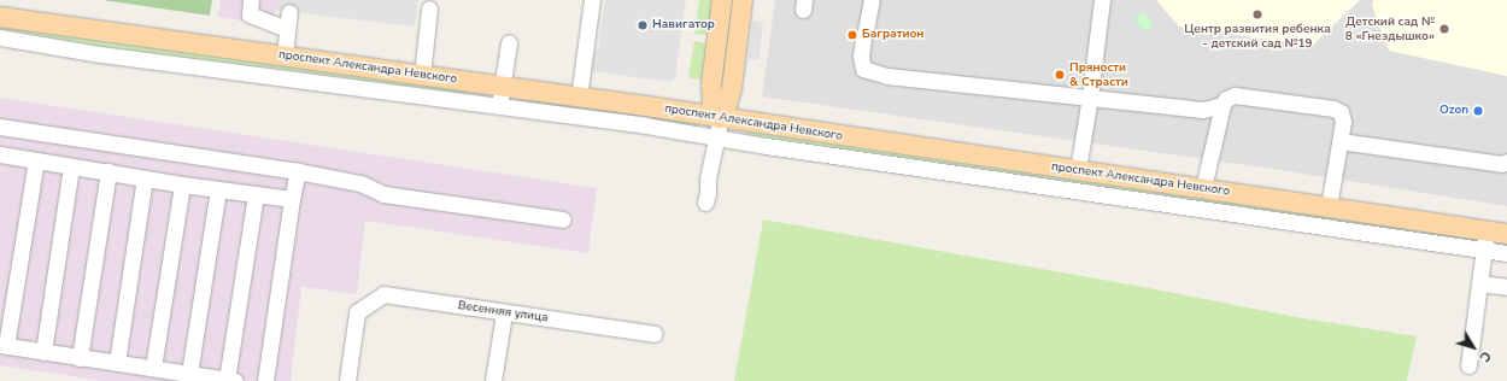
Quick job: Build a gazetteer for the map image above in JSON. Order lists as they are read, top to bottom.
{
  "streets": {
    "main road": ["проспект Александра Невского"],
    "street": ["Весенняя улица"]
  },
  "places": [
    "Центр развития ребенка - детский сад №19",
    "Навигатор",
    "Детский сад № 8 «Гнездышко»",
    "Багратион",
    "Пряности & Страсти",
    "Ozon"
  ],
  "north": "bottom right"
}
